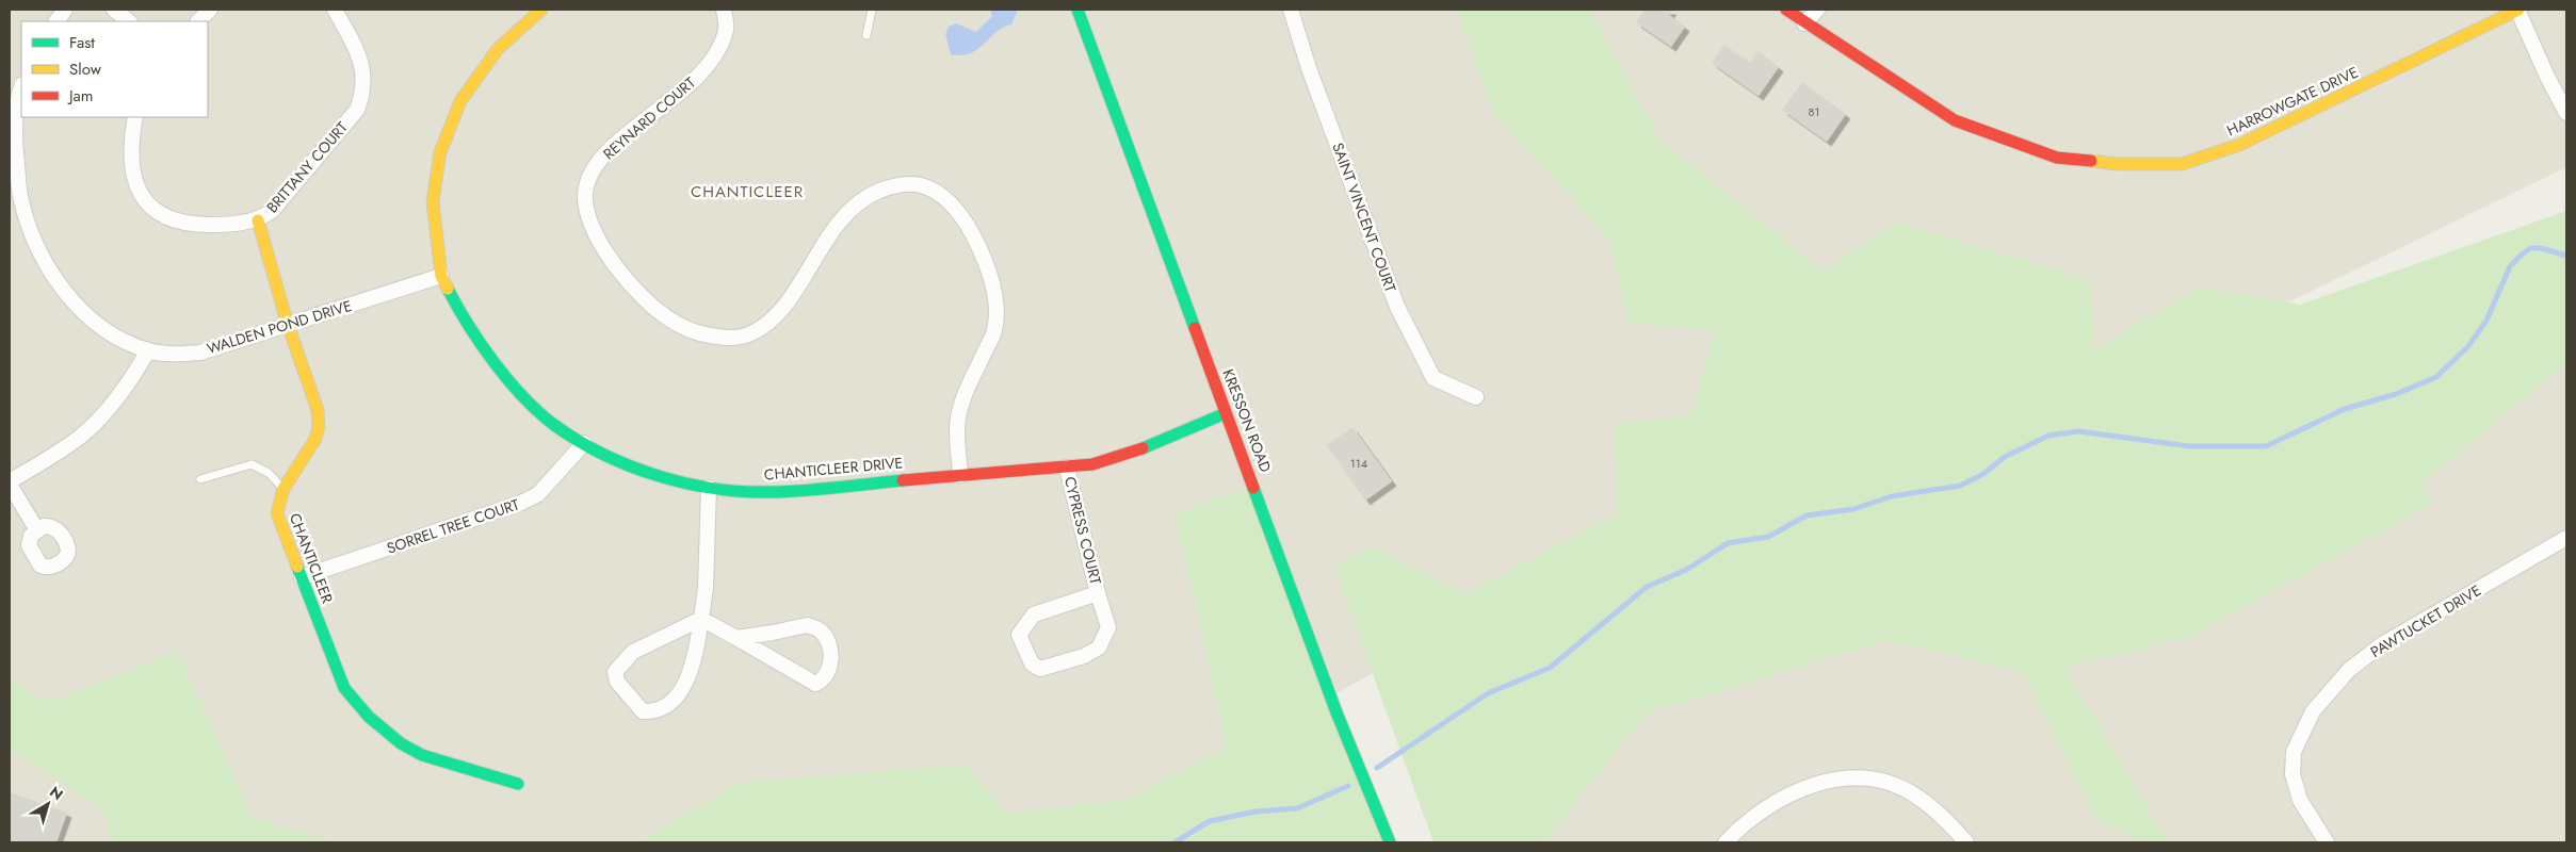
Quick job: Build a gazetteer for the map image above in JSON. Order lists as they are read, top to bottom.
{
  "streets": {
    "street": [
      "HARROWGATE DRIVE",
      "REYNARD COURT",
      "BRITTANY COURT",
      "SAINT VINCENT COURT",
      "WALDEN POND DRIVE",
      "KRESSON ROAD",
      "CHANTICLEER DRIVE",
      "SORREL TREE COURT",
      "CYPRESS COURT",
      "CHANTICLEER",
      "PAWTUCKET DRIVE"
    ]
  },
  "crossings": [
    ["REYNARD COURT", "CHANTICLEER DRIVE"],
    ["BRITTANY COURT", "CHANTICLEER"],
    ["WALDEN POND DRIVE", "CHANTICLEER DRIVE"],
    ["WALDEN POND DRIVE", "CHANTICLEER"],
    ["KRESSON ROAD", "CHANTICLEER DRIVE"],
    ["CHANTICLEER DRIVE", "SORREL TREE COURT"],
    ["CHANTICLEER DRIVE", "CYPRESS COURT"],
    ["SORREL TREE COURT", "CHANTICLEER"]
  ],
  "districts": ["CHANTICLEER"],
  "house_numbers": ["81", "114"],
  "legend": ["Fast", "Slow", "Jam"],
  "north": "top right"
}
